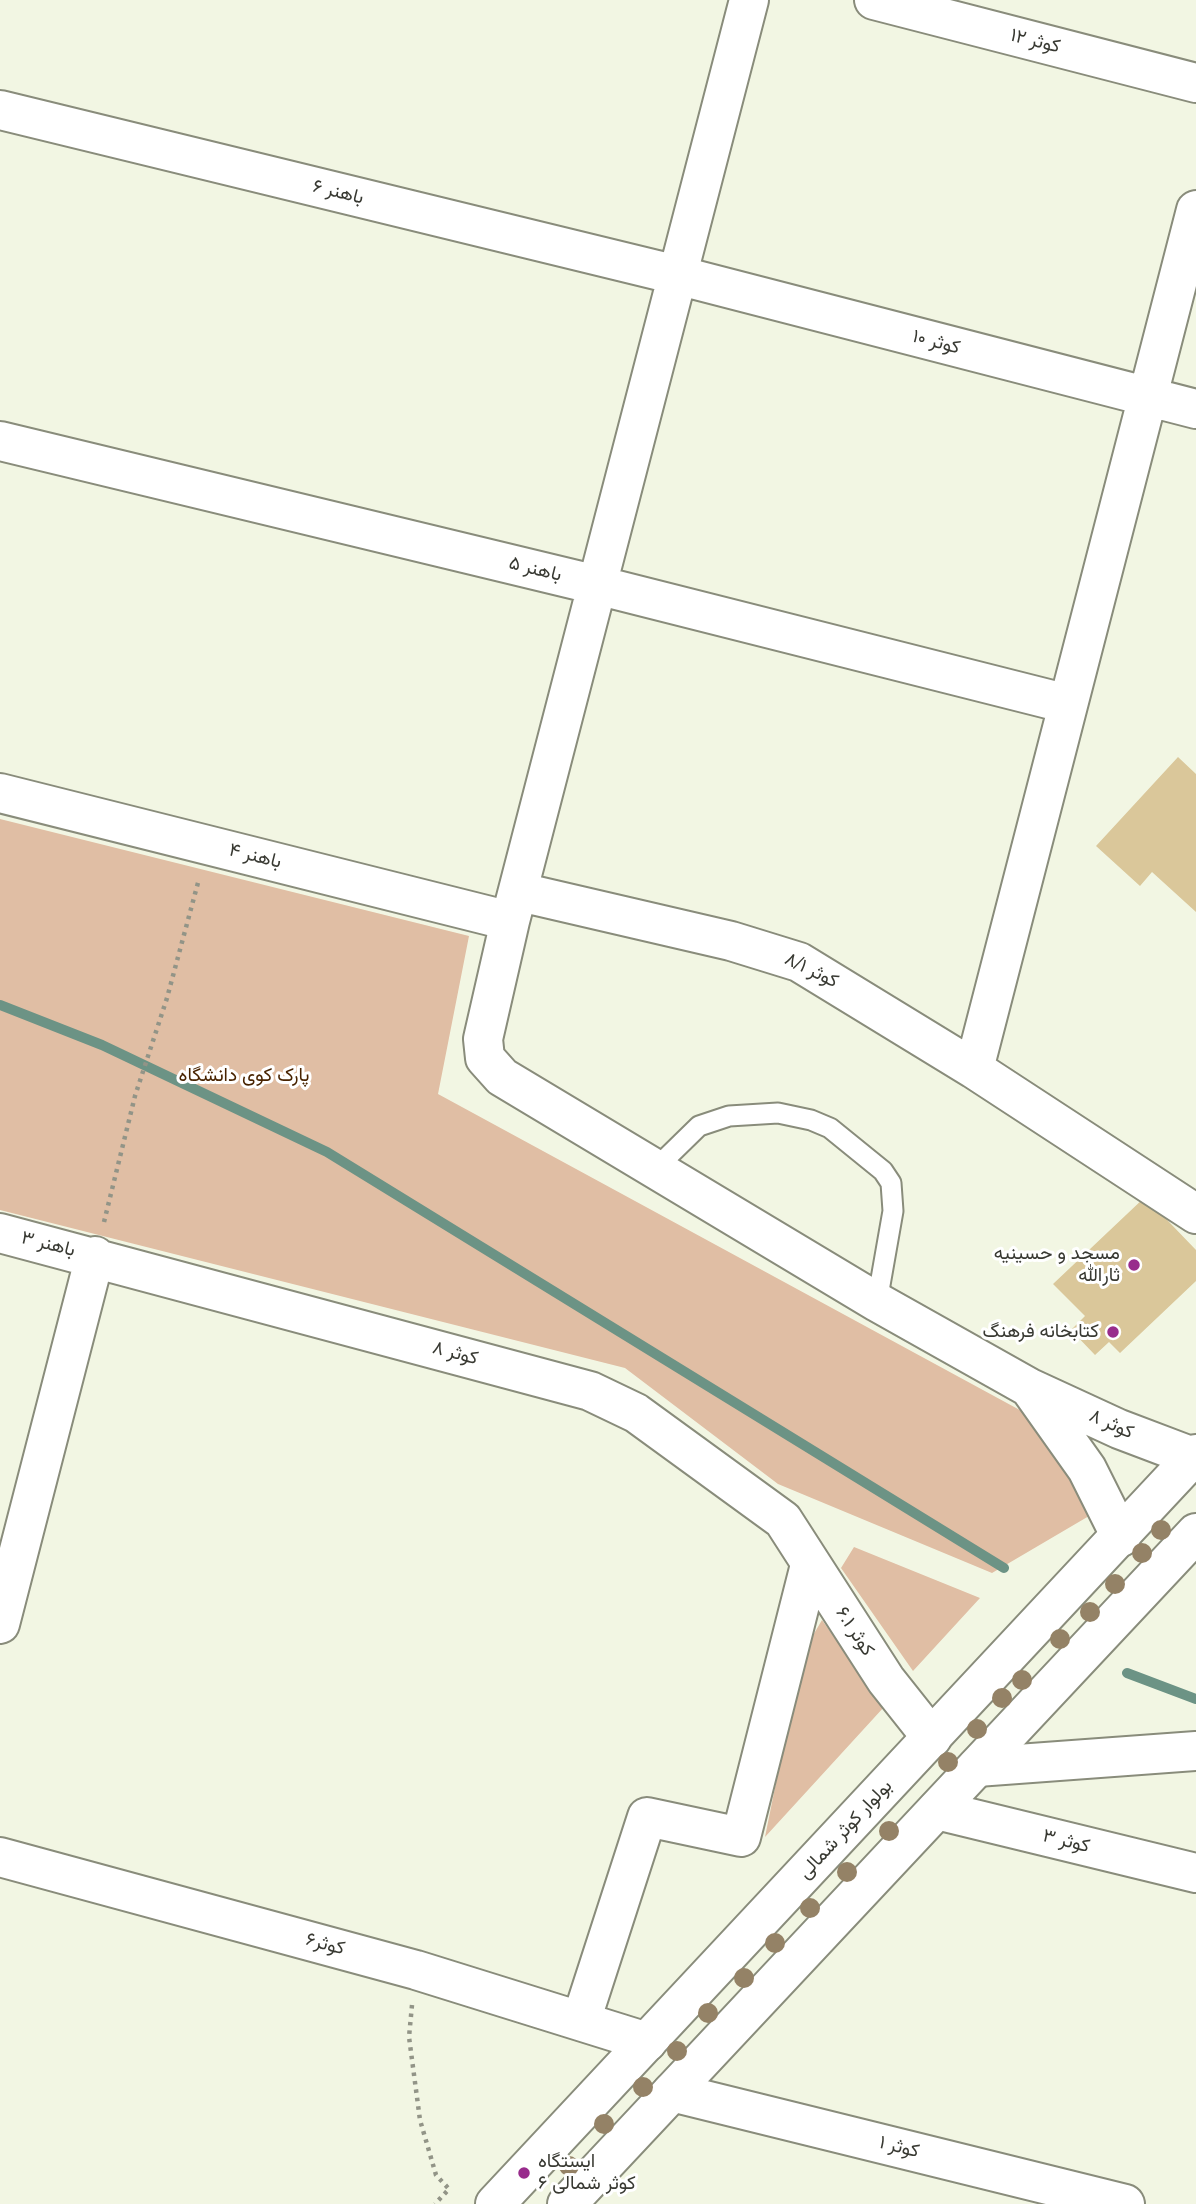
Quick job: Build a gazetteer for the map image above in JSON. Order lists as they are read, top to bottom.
{
  "streets": {
    "street": [
      "کوثر ۱۲",
      "باهنر ۶",
      "کوثر ۱۰",
      "باهنر ۵",
      "باهنر ۴",
      "کوثر ۸/۱",
      "باهنر ۳",
      "کوثر ۸",
      "کوثر ۶.۱",
      "بولوار کوثر شمالی",
      "کوثر ۳",
      "کوثر۶",
      "کوثر ۱"
    ]
  },
  "crossings": [
    ["باهنر ۶", "کوثر ۱۰"],
    ["باهنر ۴", "کوثر ۸/۱"],
    ["باهنر ۴", "کوثر ۸"],
    ["کوثر ۸/۱", "کوثر ۸"],
    ["باهنر ۳", "کوثر ۸"],
    ["کوثر ۸", "کوثر ۶.۱"],
    ["کوثر ۸", "بولوار کوثر شمالی"],
    ["کوثر ۶.۱", "بولوار کوثر شمالی"],
    ["بولوار کوثر شمالی", "کوثر۶"]
  ],
  "parks": ["پارک کوی دانشگاه"],
  "places": ["مسجد و حسینیه ثارالله", "کتابخانه فرهنگ", "ایستگاه کوثر شمالی ۶"]
}
